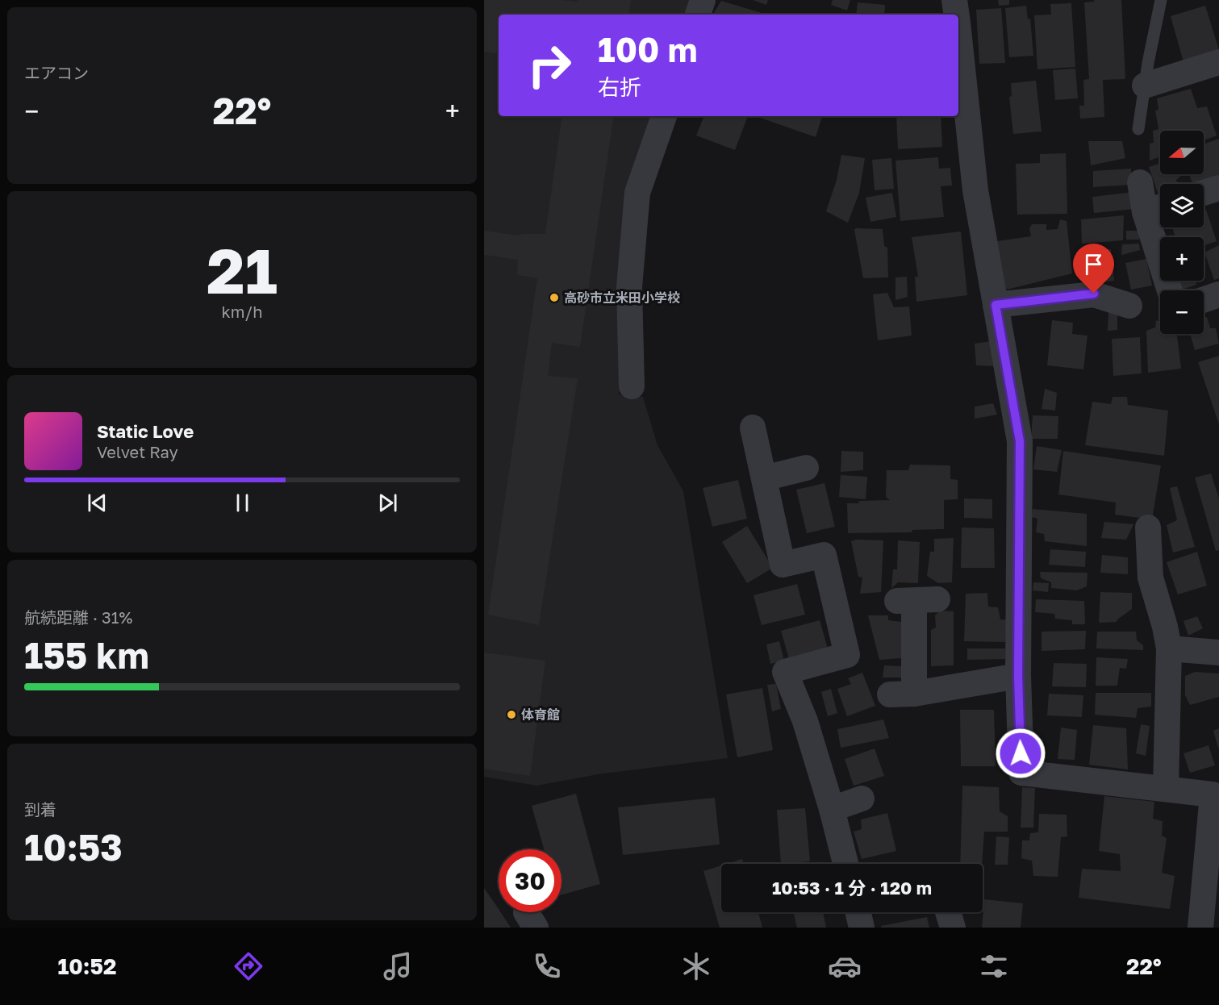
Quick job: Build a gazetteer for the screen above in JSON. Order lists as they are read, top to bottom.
{
  "places": ["高砂市立米田小学校", "体育館"],
  "north": "left",
  "page": {
    "tile": [
      "エアコン",
      ["21", "km/h"],
      ["航続距離 · 31%", "155 km"],
      ["到着", "10:53"]
    ],
    "turn": ["100 m", "右折"],
    "heat": ["−", "22°", "+"],
    "map_buttons": ["+", "−"],
    "song": ["Static Love", "Velvet Ray"],
    "limit": "30",
    "trip": "10:53 · 1 分 · 120 m",
    "tabs": ["10:52", "22°"]
  }
}
